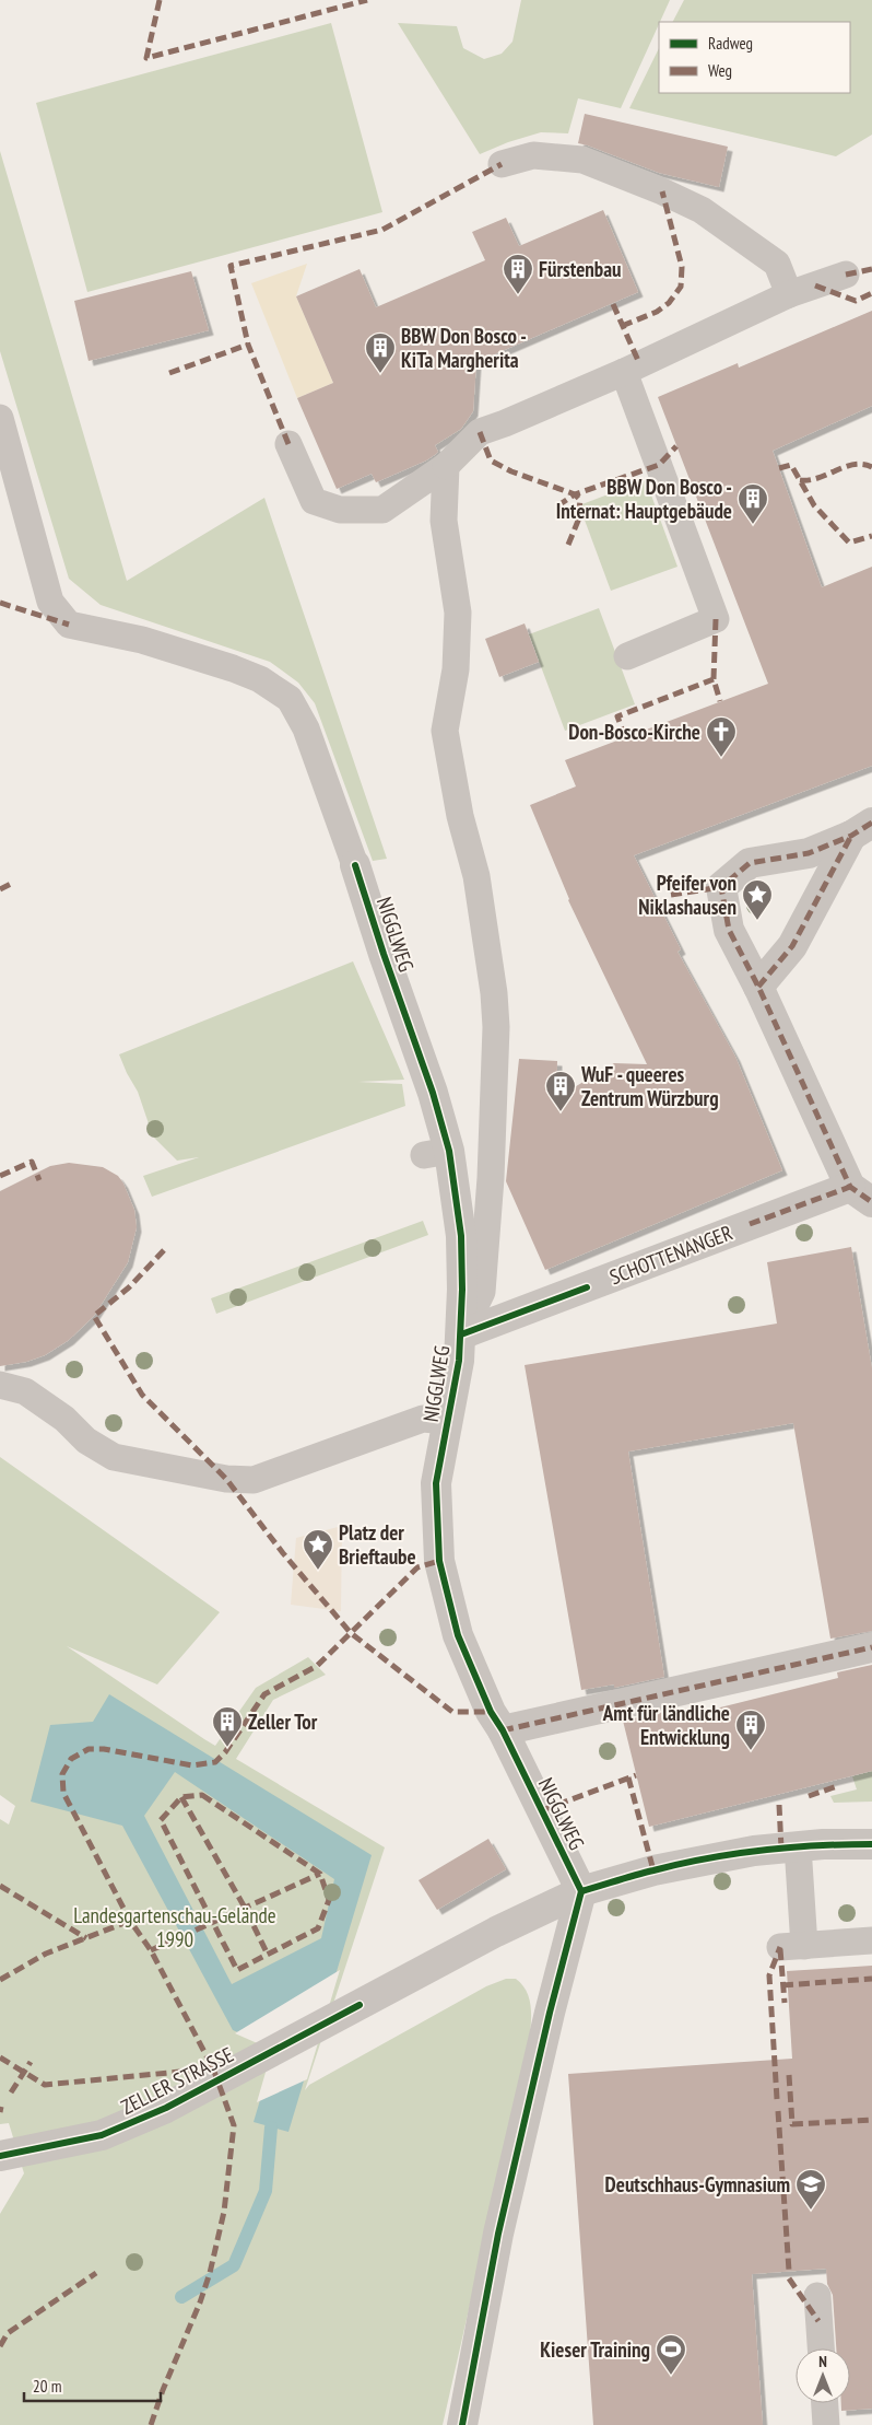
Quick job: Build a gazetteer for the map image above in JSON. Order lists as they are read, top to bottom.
{
  "streets": {
    "street": ["NIGGLWEG", "SCHOTTENANGER", "ZELLER STRASSE"]
  },
  "crossings": [
    ["NIGGLWEG", "SCHOTTENANGER"],
    ["NIGGLWEG", "ZELLER STRASSE"]
  ],
  "parks": ["Landesgartenschau-Gelände 1990"],
  "places": {
    "building": [
      "Fürstenbau",
      "BBW Don Bosco - KiTa Margherita",
      "BBW Don Bosco - Internat: Hauptgebäude",
      "WuF - queeres Zentrum Würzburg",
      "Zeller Tor",
      "Amt für ländliche Entwicklung"
    ],
    "church": ["Don-Bosco-Kirche"],
    "place": ["Pfeifer von Niklashausen", "Platz der Brieftaube"],
    "school or university": ["Deutschhaus-Gymnasium"],
    "sports": ["Kieser Training"]
  },
  "legend": ["Radweg", "Weg"],
  "scale_bar": "20 m",
  "north": "top"
}
